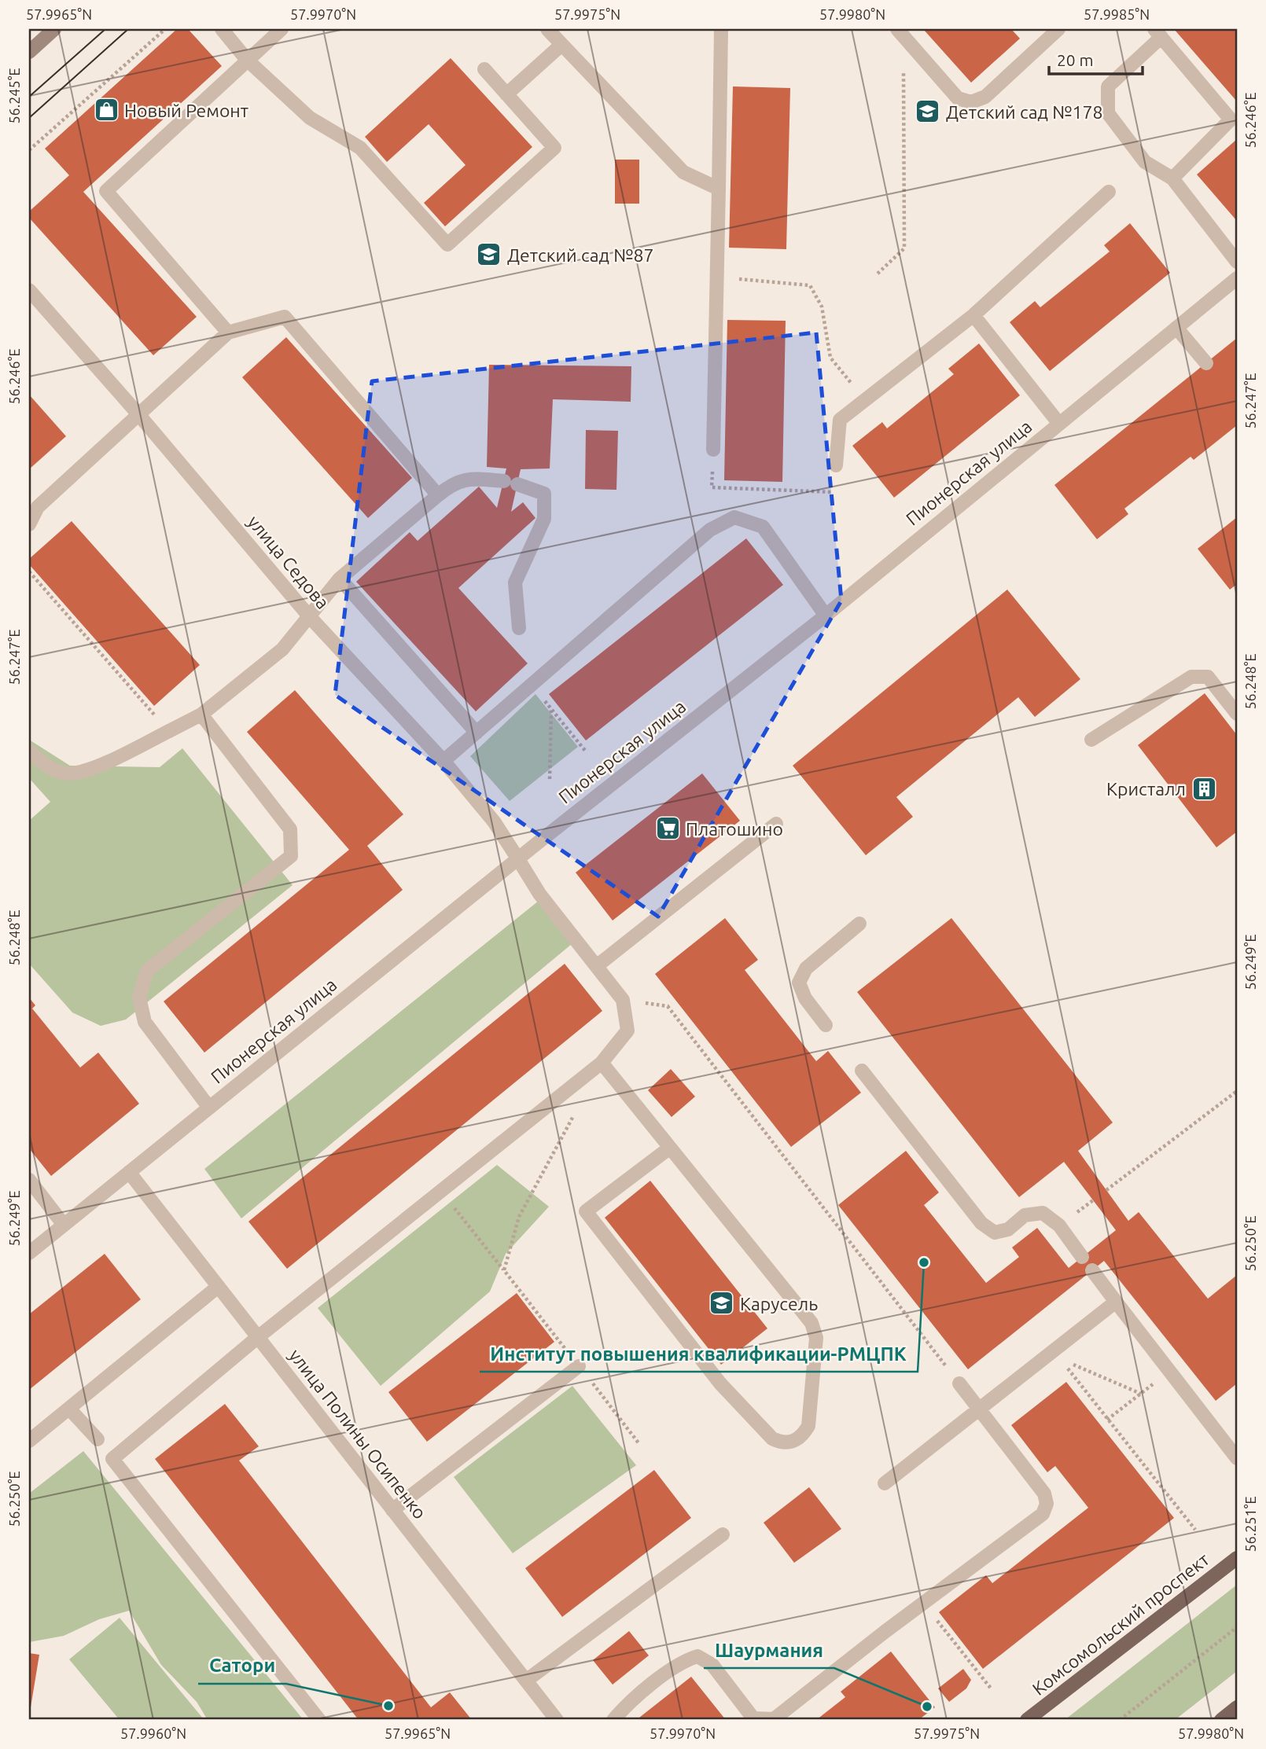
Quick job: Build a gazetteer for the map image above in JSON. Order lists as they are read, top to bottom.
{
  "streets": {
    "main road": ["Комсомольский проспект"],
    "street": ["Пионерская улица", "улица Седова", "улица Полины Осипенко"]
  },
  "crossings": [
    ["Пионерская улица", "улица Седова"],
    ["Пионерская улица", "улица Полины Осипенко"]
  ],
  "places": {
    "shop": ["Новый Ремонт"],
    "school or university": ["Детский сад №178", "Детский сад №87", "Карусель"],
    "building": ["Кристалл"],
    "supermarket": ["Платошино"],
    "other": ["Институт повышения квалификации-РМЦПК", "Сатори", "Шаурмания"]
  },
  "scale_bar": "20 m",
  "coordinates": [
    "57.9965°N",
    "57.9970°N",
    "57.9975°N",
    "57.9980°N",
    "57.9985°N",
    "56.245°E",
    "56.246°E",
    "56.247°E",
    "56.248°E",
    "56.249°E",
    "56.250°E",
    "56.251°E",
    "57.9960°N"
  ]
}
